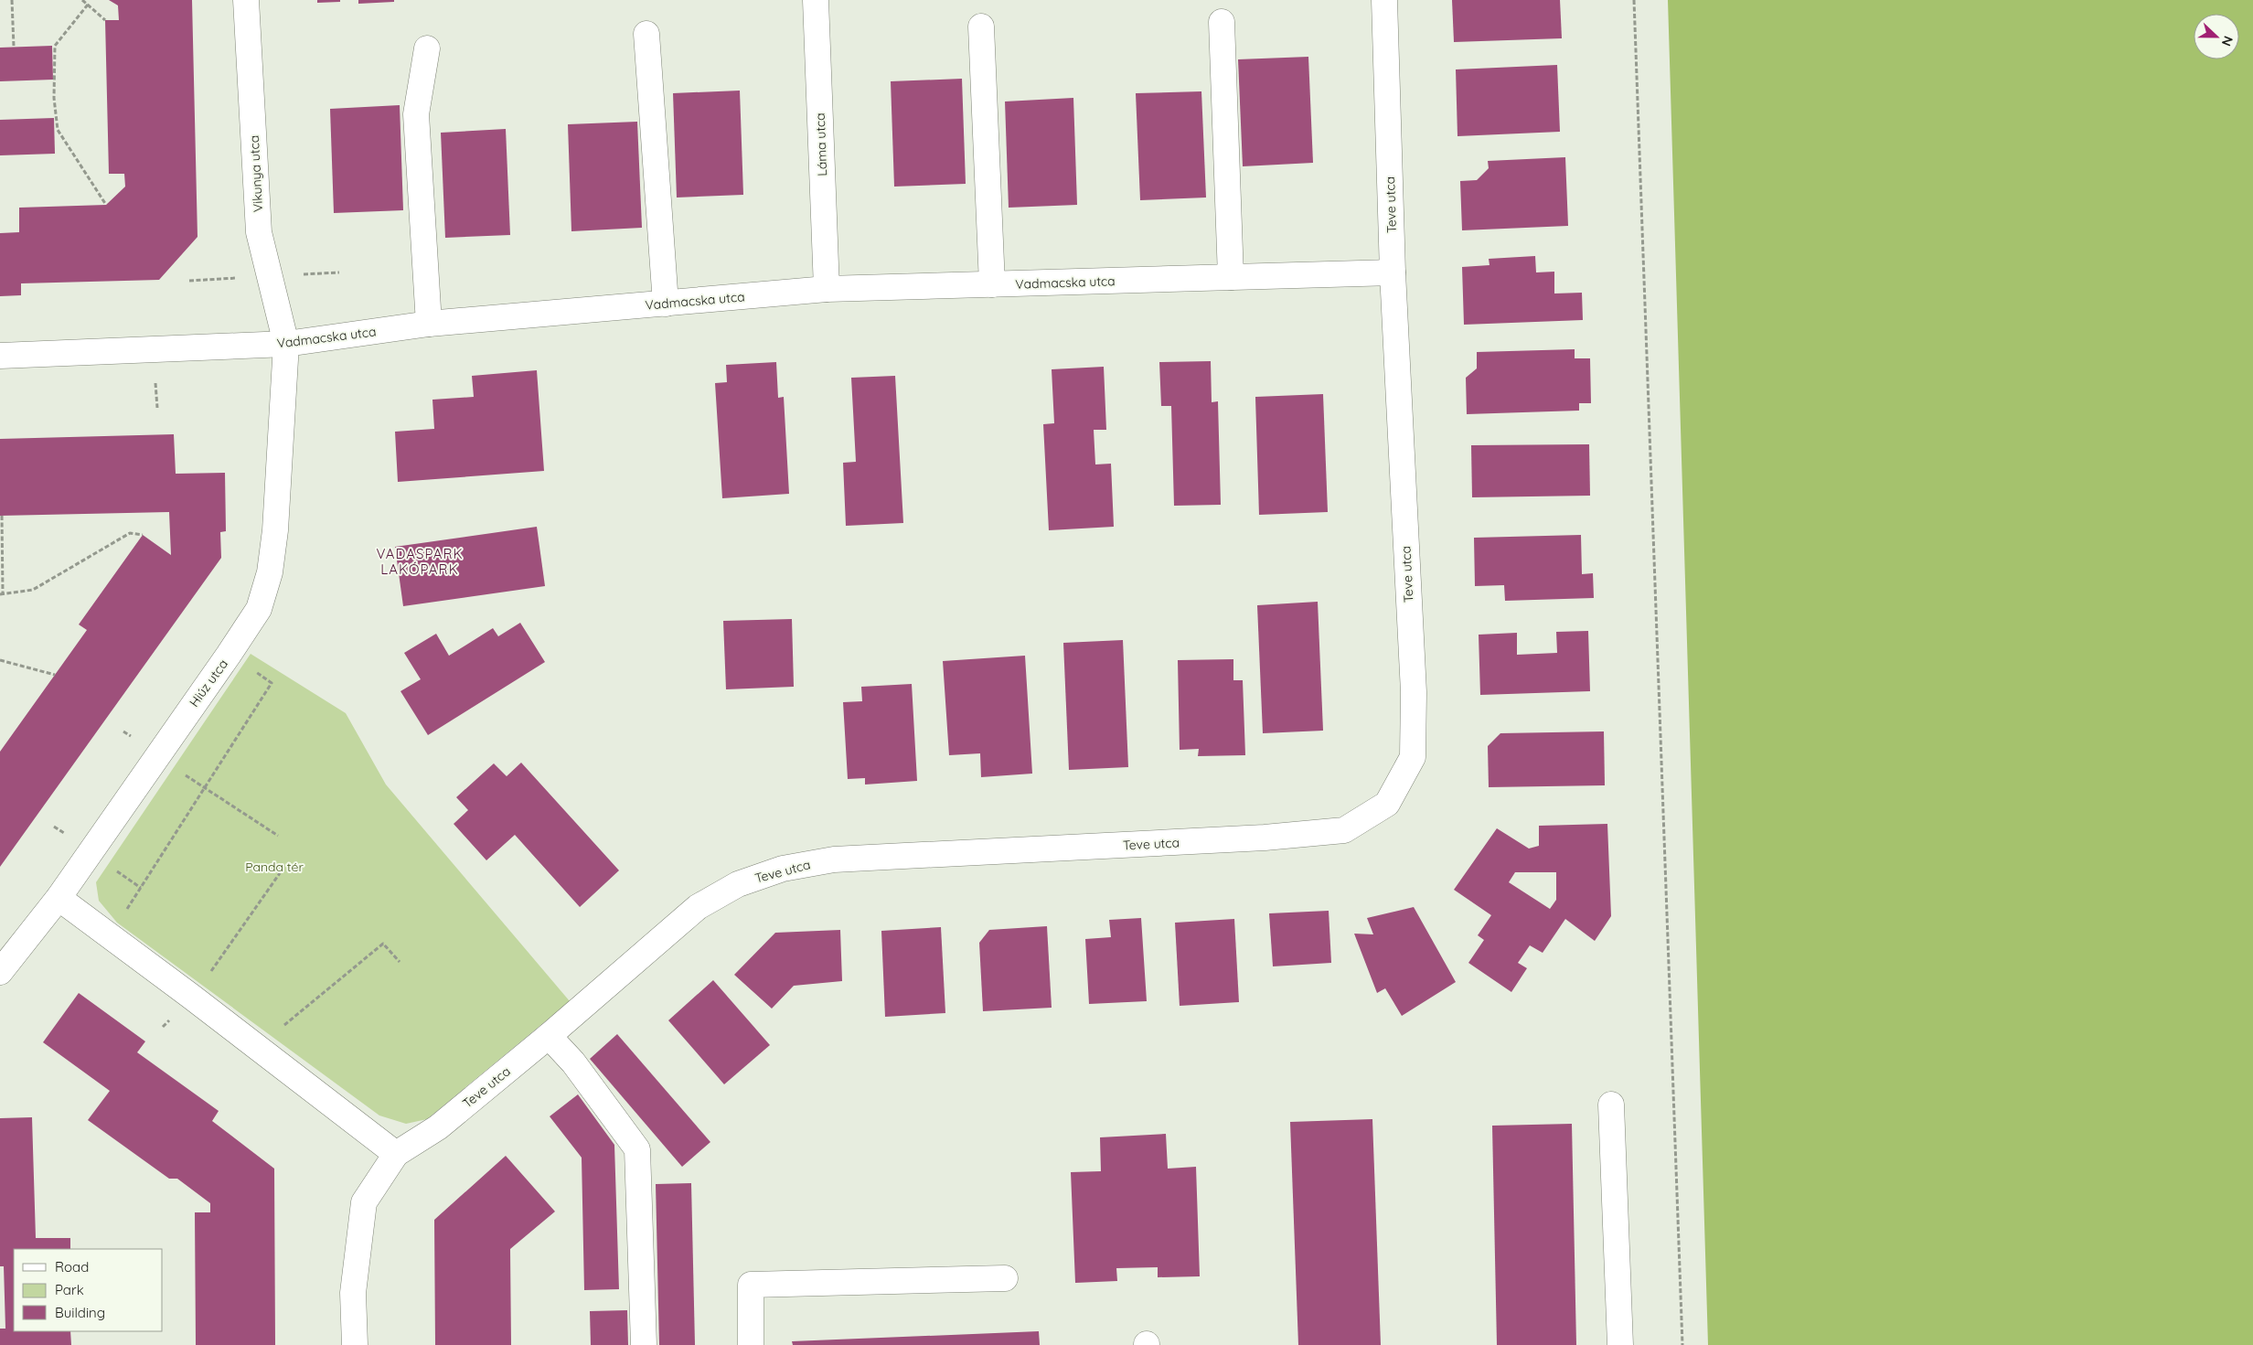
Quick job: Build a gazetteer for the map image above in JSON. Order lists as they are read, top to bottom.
{
  "streets": {
    "street": [
      "Láma utca",
      "Vikunya utca",
      "Teve utca",
      "Vadmacska utca",
      "Hiúz utca"
    ]
  },
  "crossings": [
    ["Láma utca", "Vadmacska utca"],
    ["Vikunya utca", "Vadmacska utca"],
    ["Vikunya utca", "Hiúz utca"],
    ["Teve utca", "Vadmacska utca"],
    ["Vadmacska utca", "Hiúz utca"]
  ],
  "districts": ["VADASPARK LAKÓPARK"],
  "parks": ["Panda tér"],
  "legend": ["Road", "Park", "Building"],
  "north": "right"
}
